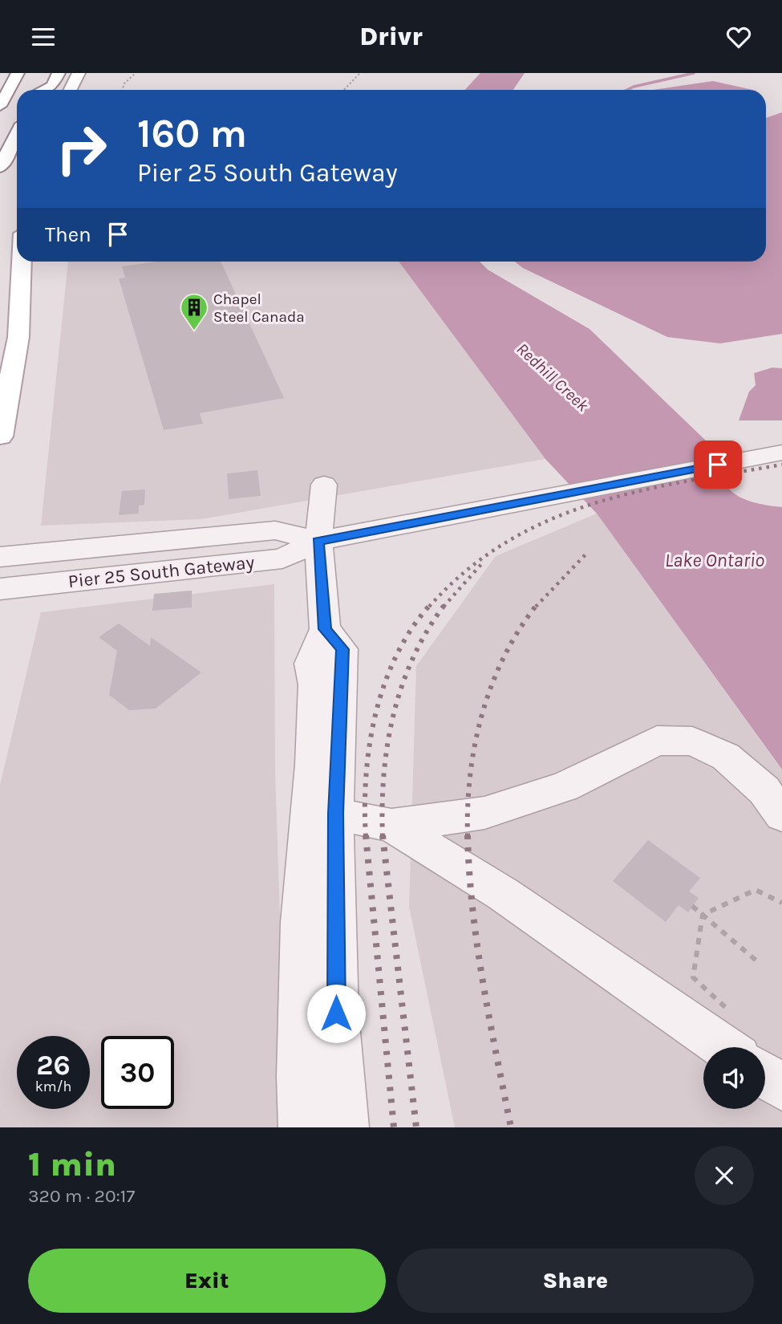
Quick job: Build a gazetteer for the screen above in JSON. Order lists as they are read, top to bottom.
{
  "streets": {
    "street": ["Pier 25 South Gateway"]
  },
  "water": ["Redhill Creek", "Lake Ontario"],
  "places": {
    "building": ["Chapel Steel Canada"]
  },
  "page": {
    "header": "Drivr",
    "turn": ["160 m", "Pier 25 South Gateway"],
    "then": "Then",
    "speed": "26 km/h",
    "limit": "30",
    "heading": ["1 min", "320 m · 20:17"],
    "buttons": ["Exit", "Share"]
  }
}
